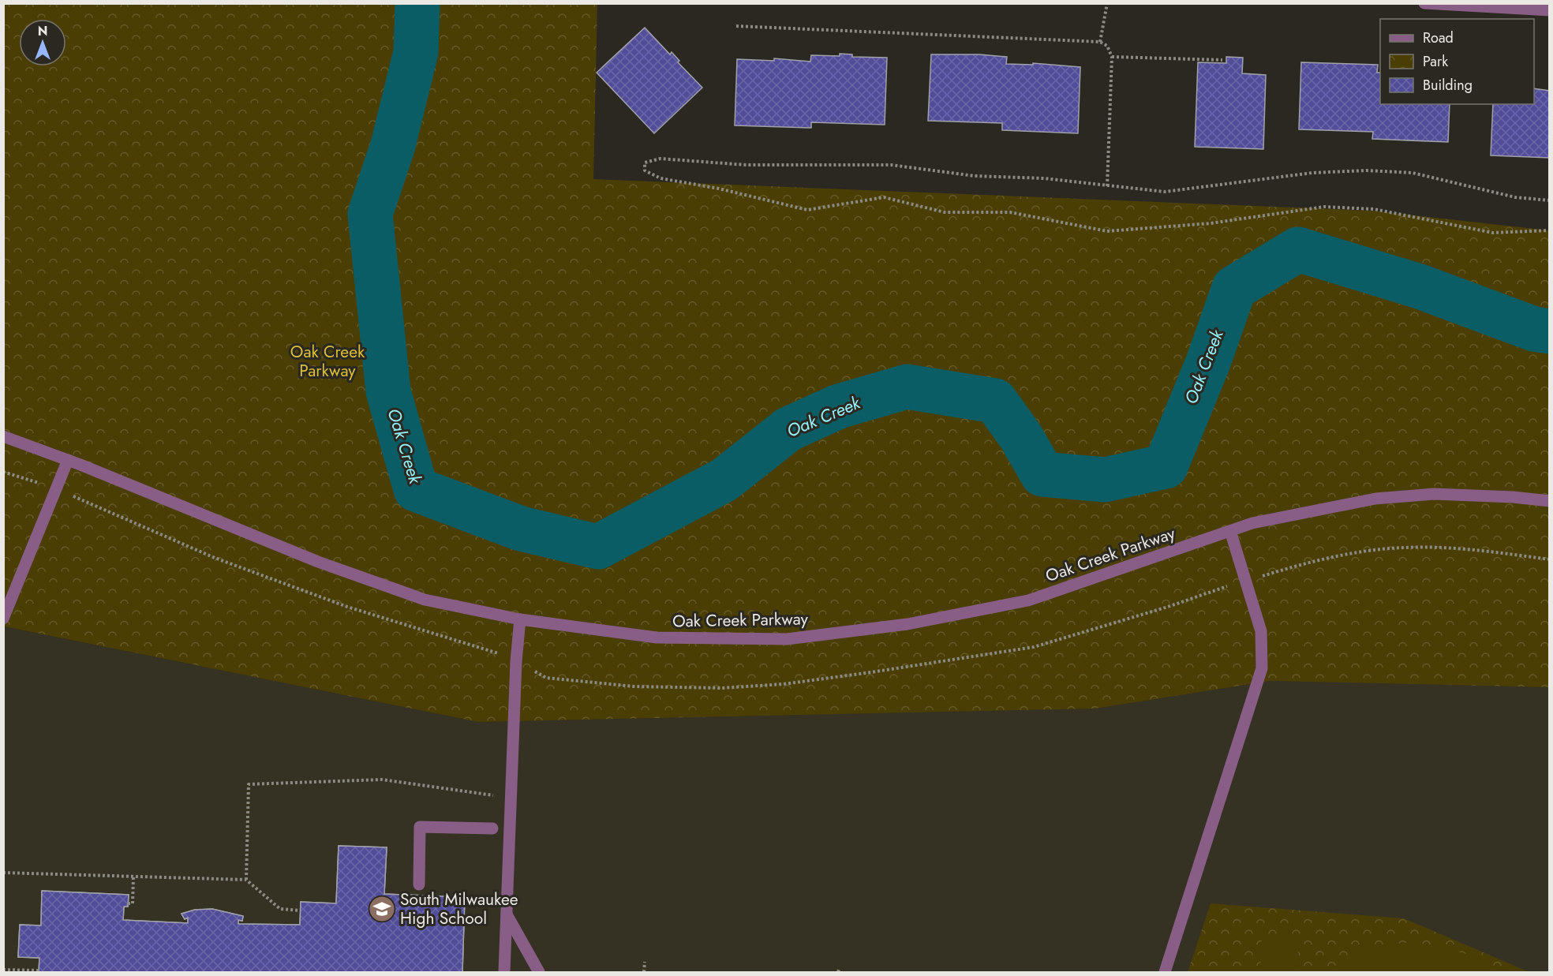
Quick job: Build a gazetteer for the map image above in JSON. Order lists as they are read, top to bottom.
{
  "streets": {
    "street": ["Oak Creek Parkway"]
  },
  "water": ["Oak Creek"],
  "parks": ["Oak Creek Parkway"],
  "places": {
    "school or university": ["South Milwaukee High School"]
  },
  "legend": ["Road", "Park", "Building"],
  "north": "top"
}
